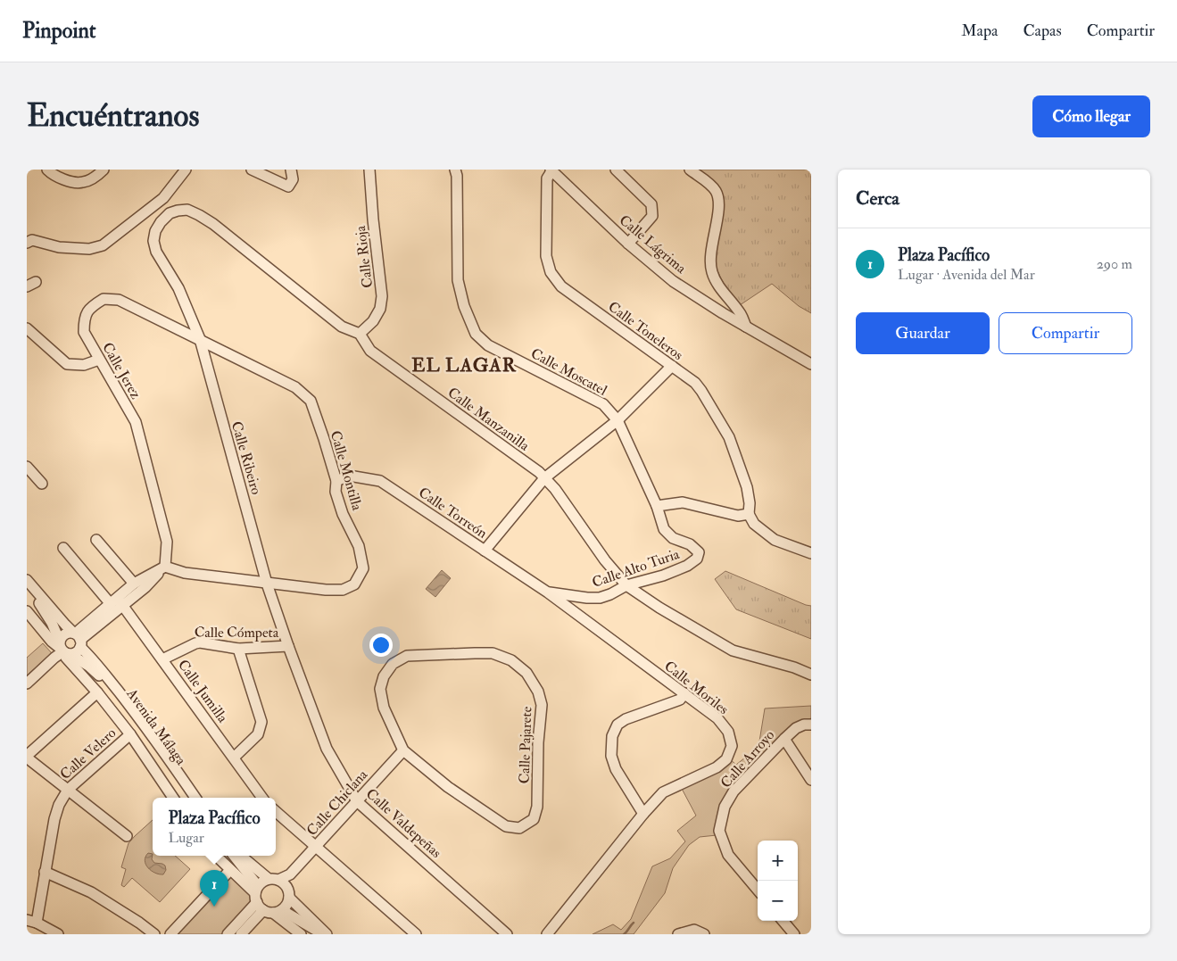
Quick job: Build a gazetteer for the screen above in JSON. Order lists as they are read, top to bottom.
{
  "streets": {
    "street": [
      "Calle Lágrima",
      "Calle Rioja",
      "Calle Toneleros",
      "Calle Jerez",
      "Calle Moscatel",
      "Calle Manzanilla",
      "Calle Ribeiro",
      "Calle Montilla",
      "Calle Torreón",
      "Calle Alto Turia",
      "Calle Cómpeta",
      "Calle Moriles",
      "Calle Jumilla",
      "Avenida Málaga",
      "Calle Pajarete",
      "Calle Velero",
      "Calle Arroyo",
      "Calle Chiclana",
      "Calle Valdepeñas"
    ]
  },
  "crossings": [
    ["Calle Lágrima", "Calle Toneleros"],
    ["Calle Rioja", "Calle Manzanilla"],
    ["Calle Jerez", "Calle Manzanilla"],
    ["Calle Jerez", "Calle Ribeiro"],
    ["Calle Jerez", "Calle Montilla"],
    ["Calle Moscatel", "Calle Alto Turia"],
    ["Calle Manzanilla", "Calle Ribeiro"],
    ["Calle Manzanilla", "Calle Montilla"],
    ["Calle Manzanilla", "Calle Alto Turia"],
    ["Calle Ribeiro", "Calle Montilla"],
    ["Calle Ribeiro", "Calle Valdepeñas"],
    ["Calle Montilla", "Calle Torreón"],
    ["Calle Montilla", "Calle Valdepeñas"],
    ["Calle Torreón", "Calle Alto Turia"],
    ["Calle Torreón", "Calle Moriles"],
    ["Calle Alto Turia", "Calle Moriles"],
    ["Calle Cómpeta", "Calle Jumilla"],
    ["Calle Cómpeta", "Calle Valdepeñas"],
    ["Calle Pajarete", "Calle Chiclana"],
    ["Calle Chiclana", "Calle Valdepeñas"]
  ],
  "districts": ["EL LAGAR"],
  "page": {
    "header": "Pinpoint",
    "nav": ["Mapa", "Capas", "Compartir"],
    "buttons": [
      "Cómo llegar",
      ["Guardar", "Compartir"]
    ],
    "title": "Encuéntranos",
    "heading": "Cerca",
    "list": [
      {
        "mark": "1",
        "name": "Plaza Pacífico",
        "note": "Lugar · Avenida del Mar",
        "value": "290 m"
      }
    ],
    "popup": ["Plaza Pacífico", "Lugar"],
    "map_buttons": ["+", "−"],
    "pins": "1"
  }
}
